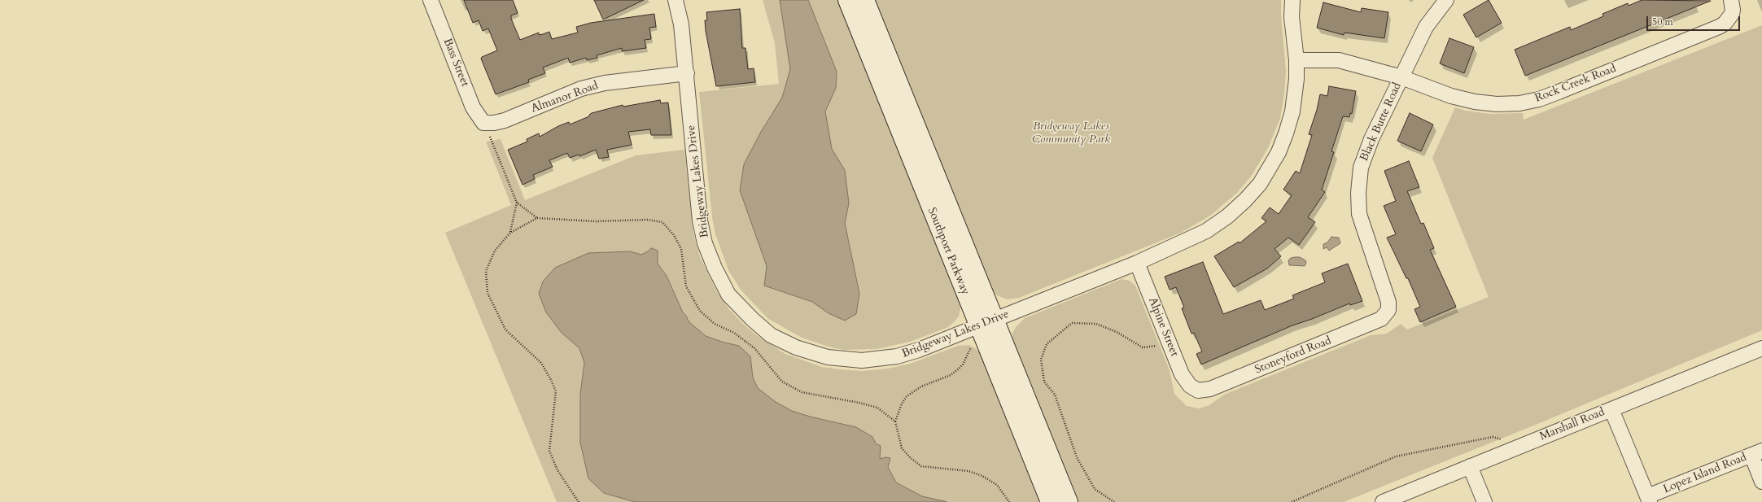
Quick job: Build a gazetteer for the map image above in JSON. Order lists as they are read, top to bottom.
{
  "streets": {
    "street": [
      "Bass Street",
      "Rock Creek Road",
      "Almanor Road",
      "Black Butte Road",
      "Bridgeway Lakes Drive",
      "Southport Parkway",
      "Alpine Street",
      "Stoneyford Road",
      "Marshall Road",
      "Lopez Island Road"
    ]
  },
  "crossings": [
    ["Bass Street", "Almanor Road"],
    ["Rock Creek Road", "Black Butte Road"],
    ["Rock Creek Road", "Bridgeway Lakes Drive"],
    ["Almanor Road", "Bridgeway Lakes Drive"],
    ["Black Butte Road", "Stoneyford Road"],
    ["Bridgeway Lakes Drive", "Southport Parkway"],
    ["Bridgeway Lakes Drive", "Alpine Street"],
    ["Alpine Street", "Stoneyford Road"]
  ],
  "parks": ["Bridgeway Lakes Community Park"],
  "scale_bar": "50 m"
}
